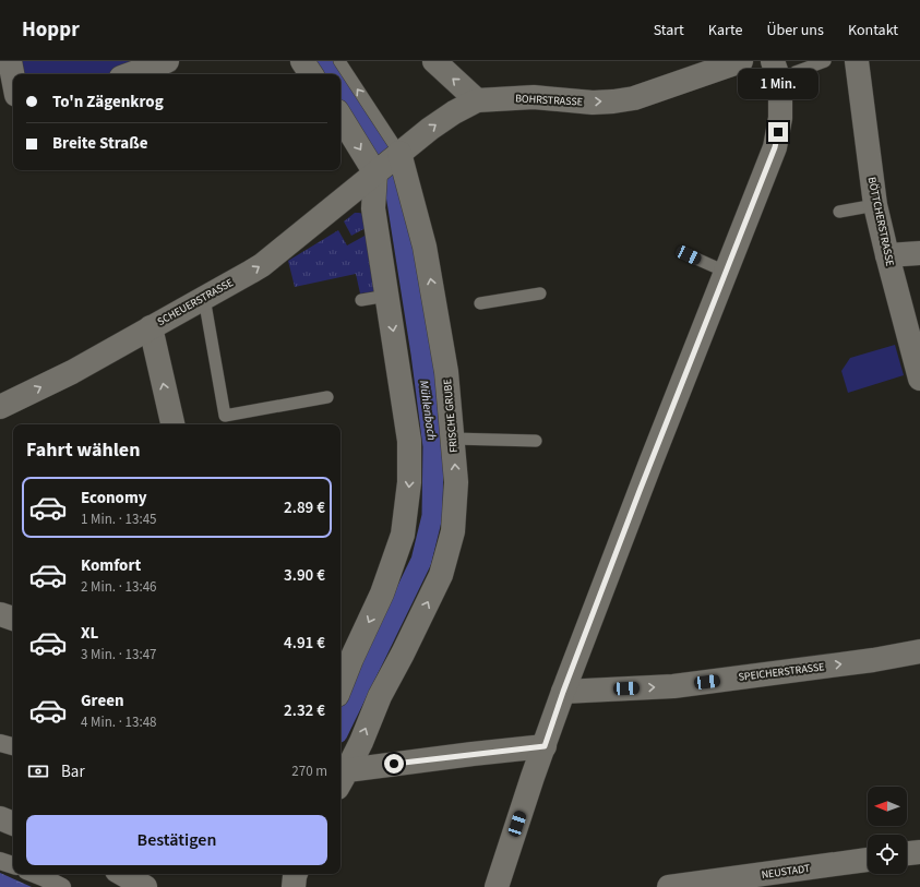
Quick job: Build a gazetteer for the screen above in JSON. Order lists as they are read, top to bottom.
{
  "streets": {
    "street": [
      "BOHRSTRASSE",
      "BÖTTCHERSTRASSE",
      "SCHEUERSTRASSE",
      "FRISCHE GRUBE",
      "SPEICHERSTRASSE",
      "NEUSTADT"
    ]
  },
  "crossings": [
    ["BOHRSTRASSE", "SCHEUERSTRASSE"],
    ["BOHRSTRASSE", "FRISCHE GRUBE"]
  ],
  "one_way": [
    "BOHRSTRASSE",
    "SCHEUERSTRASSE",
    "FRISCHE GRUBE",
    "SPEICHERSTRASSE"
  ],
  "water": ["Mühlenbach"],
  "north": "left",
  "page": {
    "header": "Hoppr",
    "nav": [
      "Start",
      "Karte",
      "Über uns",
      "Kontakt"
    ],
    "bubble": "1 Min.",
    "banner": ["To'n Zägenkrog", "Breite Straße"],
    "heading": "Fahrt wählen",
    "list": [
      {
        "name": "Economy",
        "note": "1 Min. · 13:45",
        "value": "2.89 €"
      },
      {
        "name": "Komfort",
        "note": "2 Min. · 13:46",
        "value": "3.90 €"
      },
      {
        "name": "XL",
        "note": "3 Min. · 13:47",
        "value": "4.91 €"
      },
      {
        "name": "Green",
        "note": "4 Min. · 13:48",
        "value": "2.32 €"
      }
    ],
    "pay": ["Bar", "270 m"],
    "buttons": "Bestätigen"
  }
}
